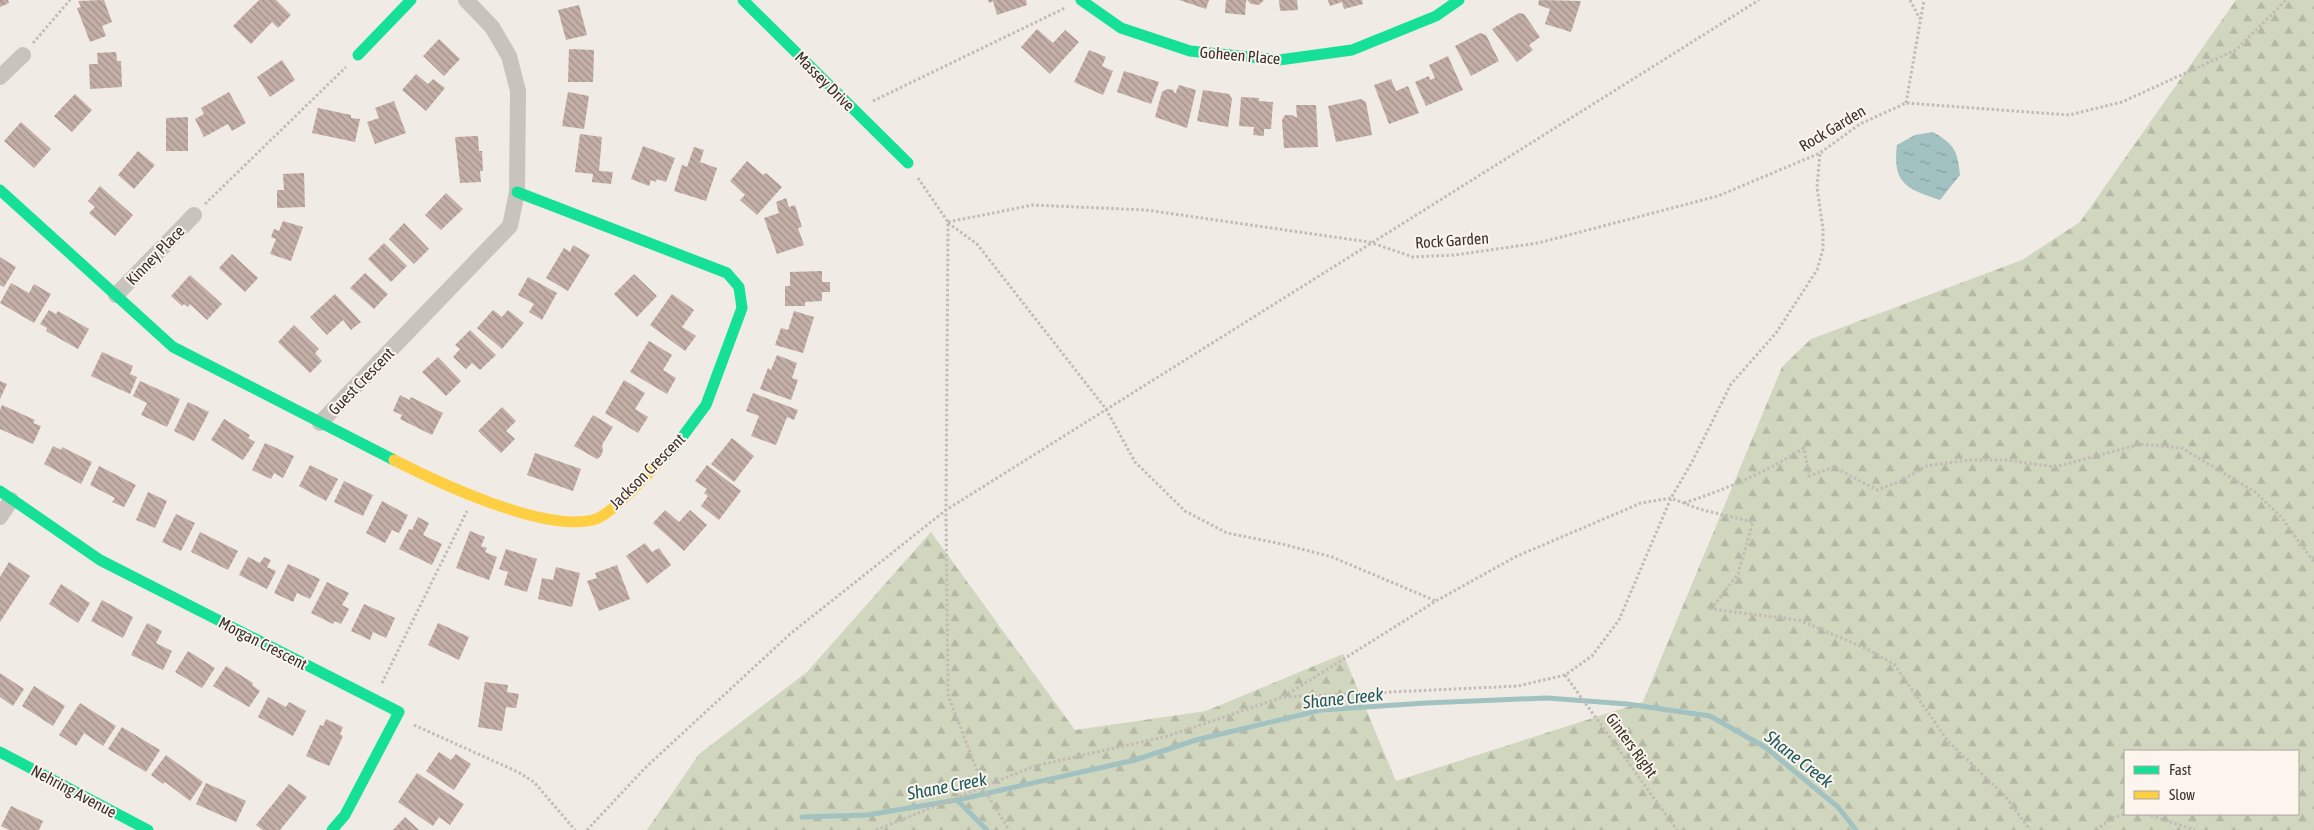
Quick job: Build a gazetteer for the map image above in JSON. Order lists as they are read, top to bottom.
{
  "streets": {
    "street": [
      "Goheen Place",
      "Massey Drive",
      "Kinney Place",
      "Guest Crescent",
      "Jackson Crescent",
      "Morgan Crescent",
      "Nehring Avenue"
    ],
    "path": ["Rock Garden", "Ginters Right"]
  },
  "crossings": [
    ["Kinney Place", "Guest Crescent"],
    ["Guest Crescent", "Jackson Crescent"]
  ],
  "water": ["Shane Creek"],
  "legend": ["Fast", "Slow"]
}
